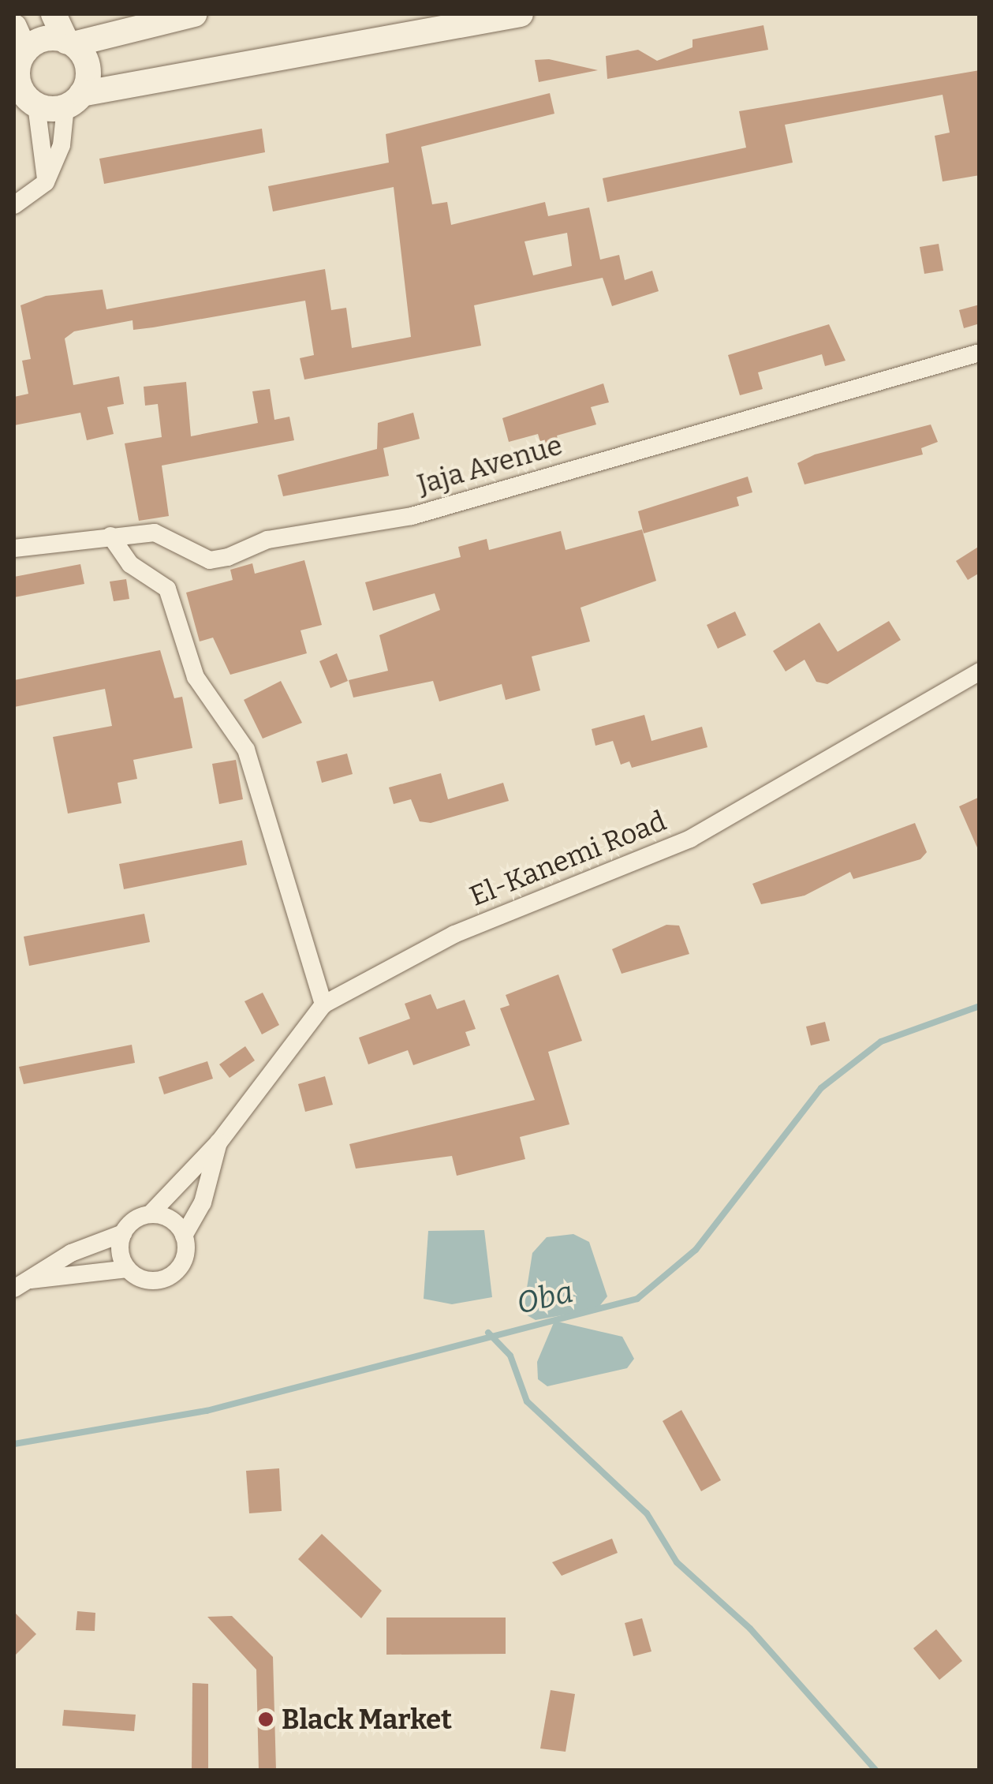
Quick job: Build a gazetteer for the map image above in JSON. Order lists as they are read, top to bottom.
{
  "streets": {
    "street": ["Jaja Avenue", "El-Kanemi Road"]
  },
  "water": ["Oba"],
  "places": ["Black Market"]
}
